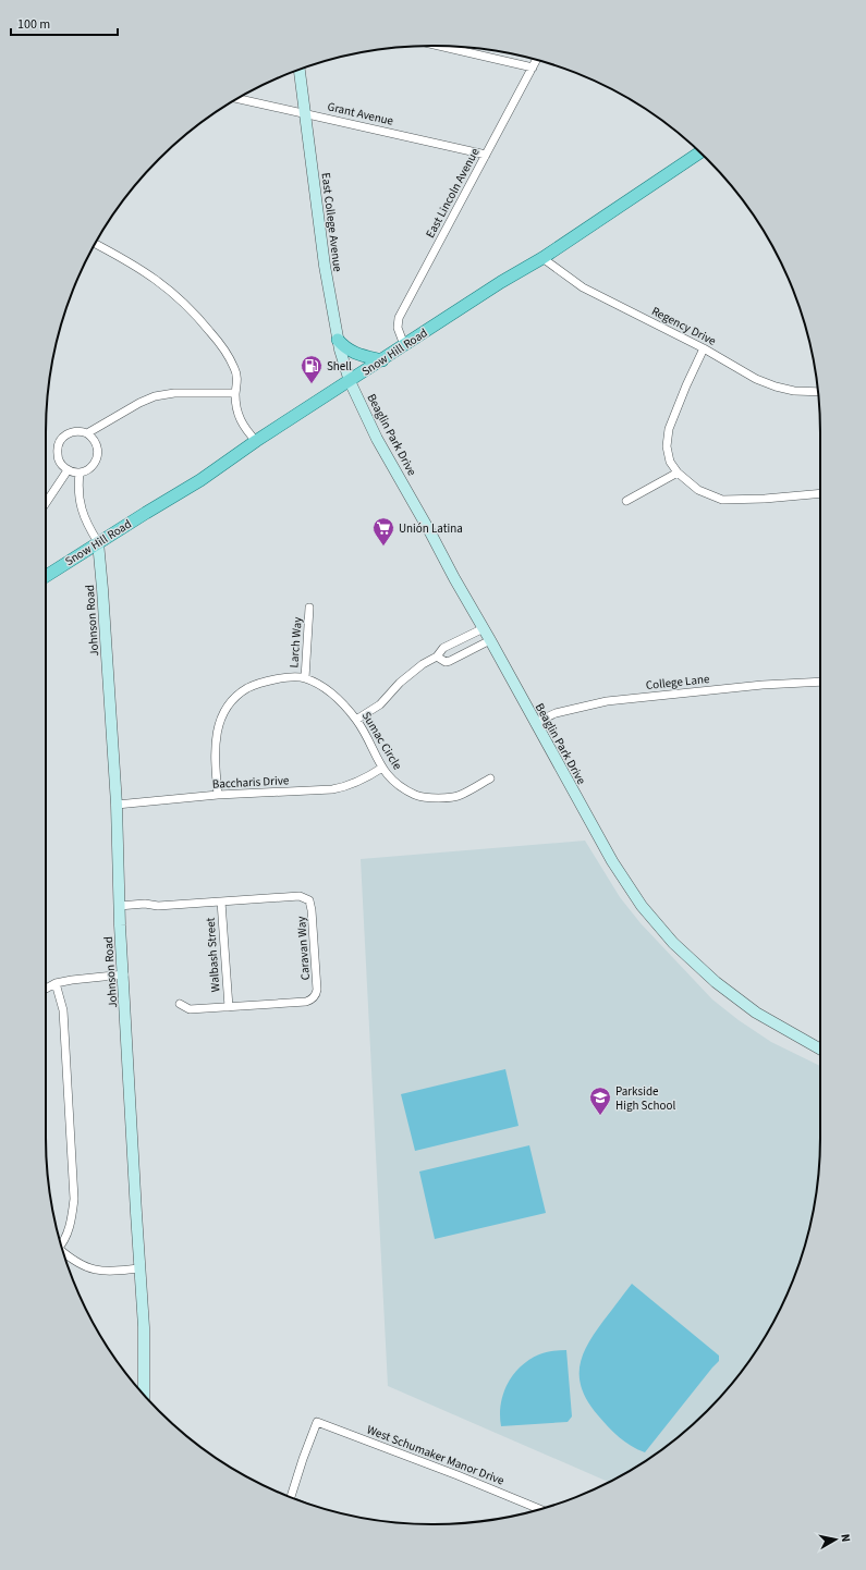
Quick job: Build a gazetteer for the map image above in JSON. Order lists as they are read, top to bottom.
{
  "streets": {
    "main road": [
      "East College Avenue",
      "Snow Hill Road",
      "Beaglin Park Drive",
      "Johnson Road"
    ],
    "street": [
      "Grant Avenue",
      "East Lincoln Avenue",
      "Regency Drive",
      "Larch Way",
      "College Lane",
      "Sumac Circle",
      "Baccharis Drive",
      "Caravan Way",
      "Walbash Street",
      "West Schumaker Manor Drive"
    ]
  },
  "crossings": [
    ["Grant Avenue", "East Lincoln Avenue"],
    ["Grant Avenue", "East College Avenue"],
    ["East Lincoln Avenue", "Snow Hill Road"],
    ["East College Avenue", "Snow Hill Road"],
    ["East College Avenue", "Beaglin Park Drive"],
    ["Regency Drive", "Snow Hill Road"],
    ["Snow Hill Road", "Beaglin Park Drive"],
    ["Snow Hill Road", "Johnson Road"],
    ["Beaglin Park Drive", "College Lane"],
    ["Johnson Road", "Baccharis Drive"],
    ["Johnson Road", "Caravan Way"],
    ["Larch Way", "Sumac Circle"],
    ["Sumac Circle", "Baccharis Drive"],
    ["Caravan Way", "Walbash Street"]
  ],
  "places": {
    "fuel station": ["Shell"],
    "supermarket": ["Unión Latina"],
    "school or university": ["Parkside High School"]
  },
  "scale_bar": "100 m",
  "north": "right"
}
